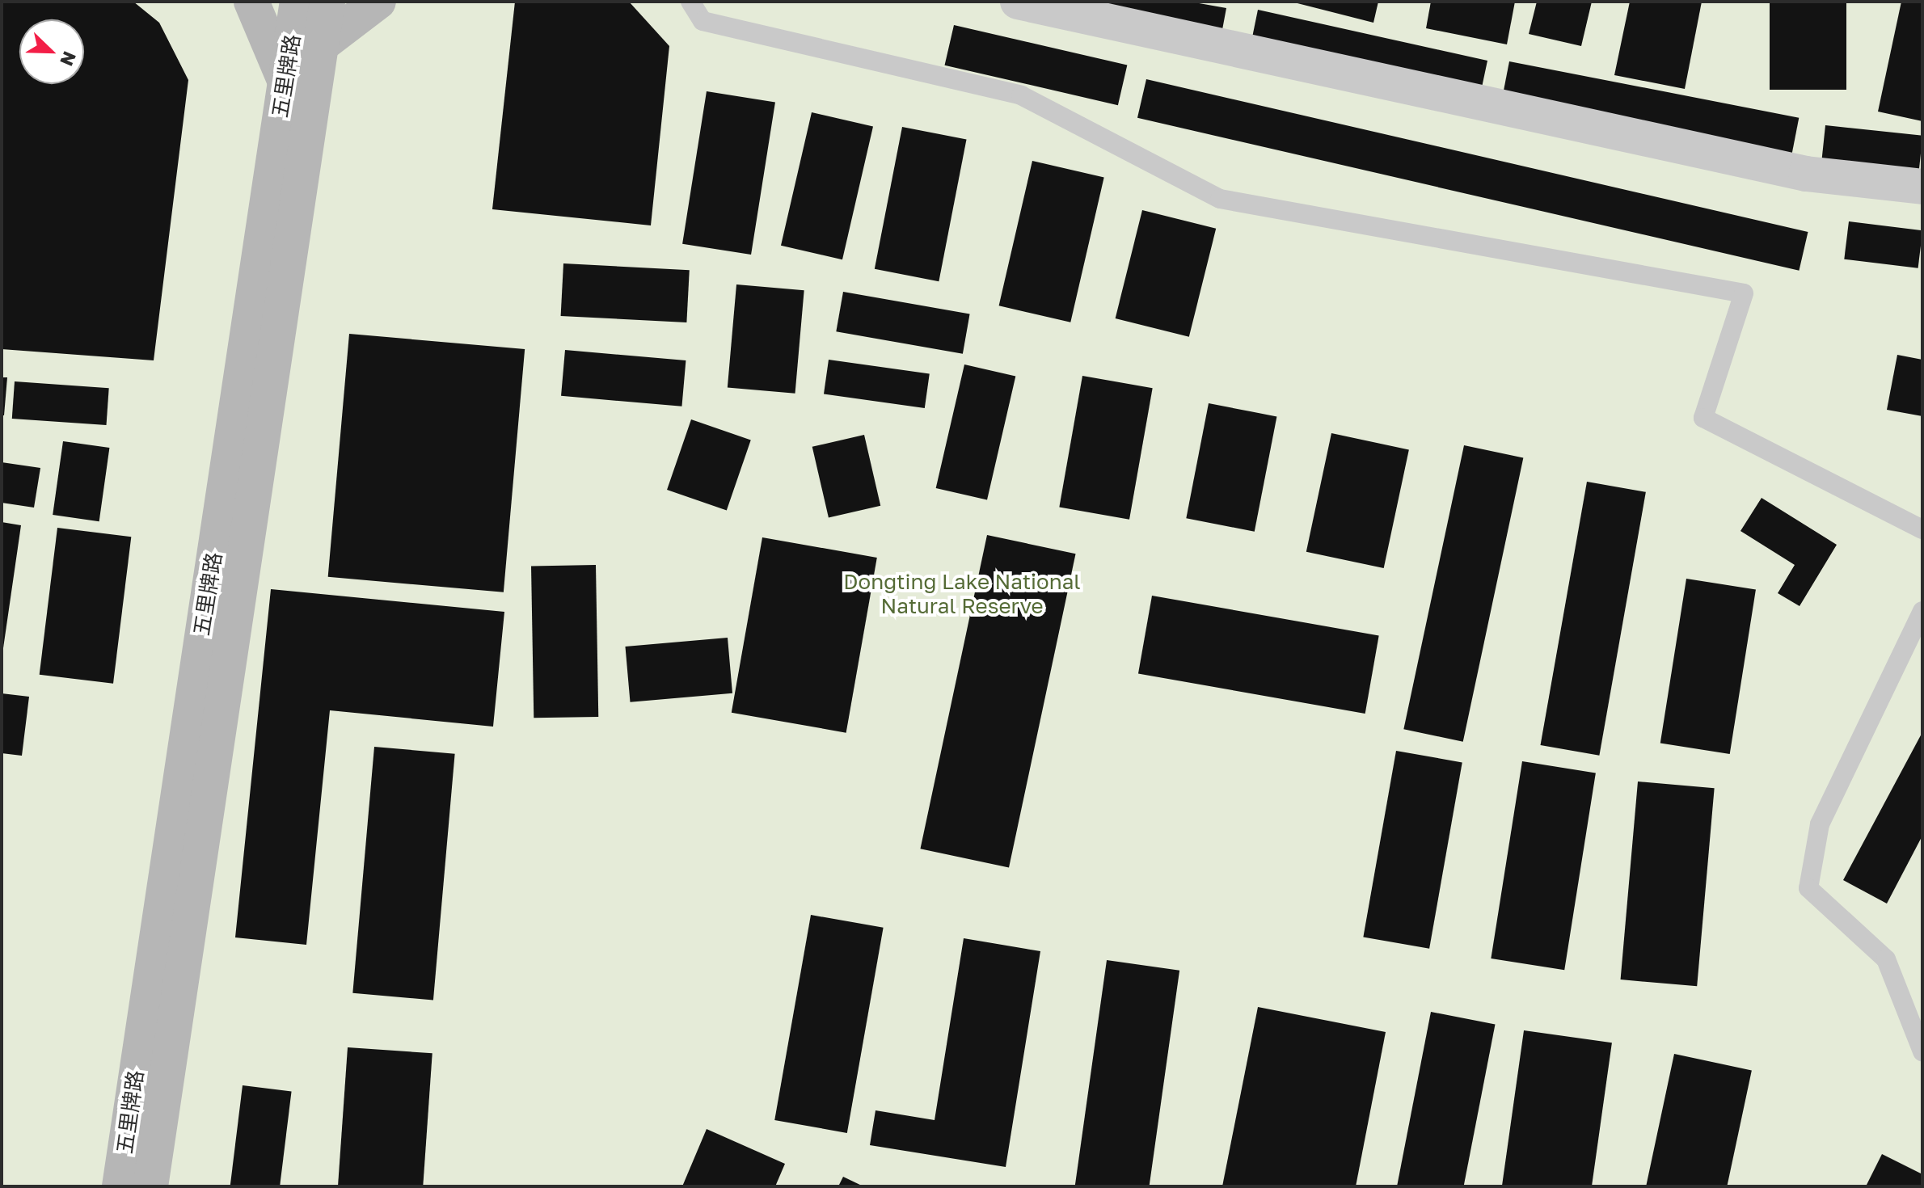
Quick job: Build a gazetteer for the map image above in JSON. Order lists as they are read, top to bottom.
{
  "streets": {
    "main road": ["五里牌路"]
  },
  "parks": ["Dongting Lake National Natural Reserve"],
  "north": "bottom right"
}
